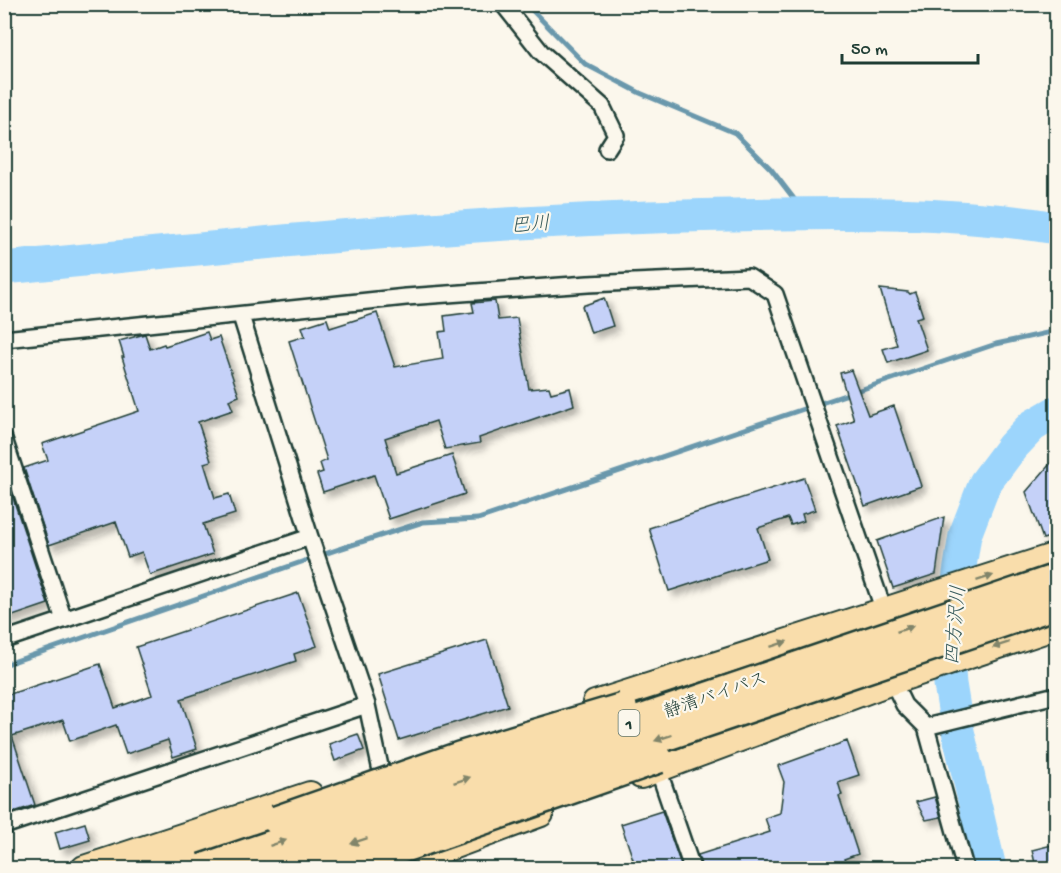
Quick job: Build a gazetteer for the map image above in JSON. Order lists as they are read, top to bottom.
{
  "streets": {
    "highway": ["静清バイパス", "1"]
  },
  "crossings": [
    ["静清バイパス", "1"]
  ],
  "water": ["巴川", "四方沢川"],
  "scale_bar": "50 m"
}
